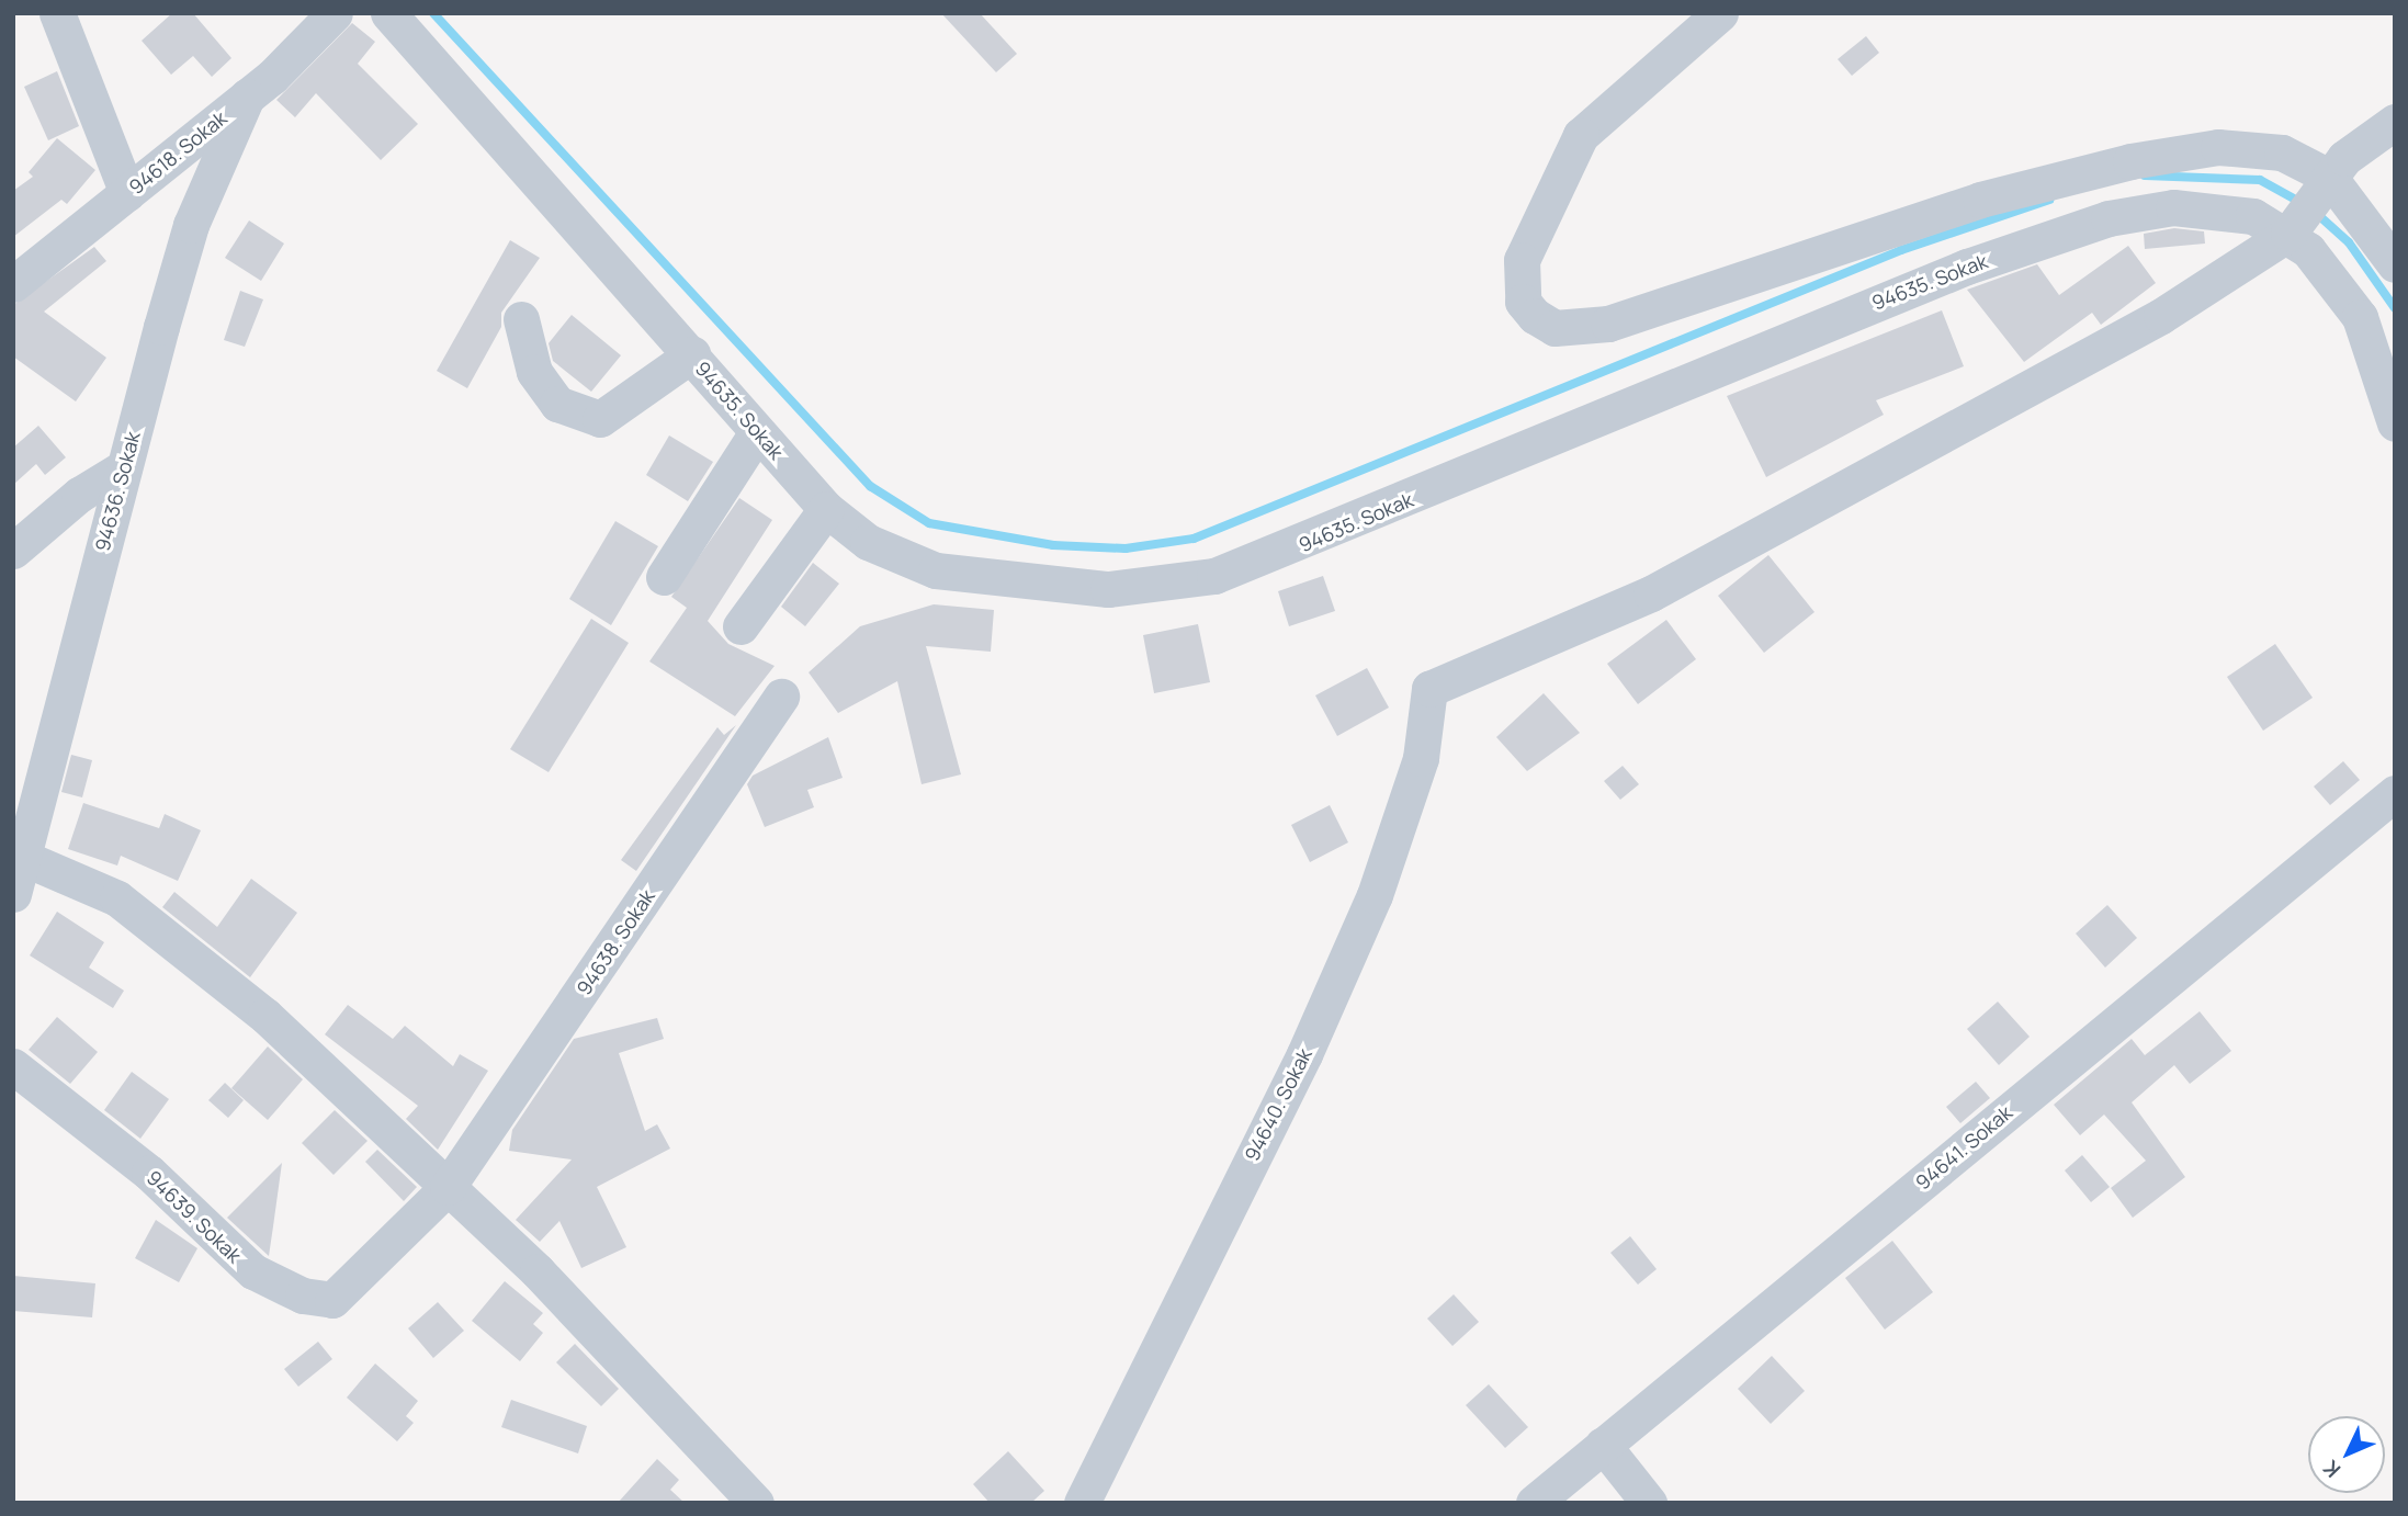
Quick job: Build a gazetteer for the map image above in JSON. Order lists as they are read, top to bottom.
{
  "streets": {
    "street": [
      "94618. Sokak",
      "94635. Sokak",
      "94636. Sokak",
      "94638. Sokak",
      "94640. Sokak",
      "94641. Sokak",
      "94639. Sokak"
    ]
  },
  "crossings": [
    ["94618. Sokak", "94636. Sokak"],
    ["94635. Sokak", "94640. Sokak"],
    ["94638. Sokak", "94639. Sokak"]
  ],
  "north": "bottom left"
}
